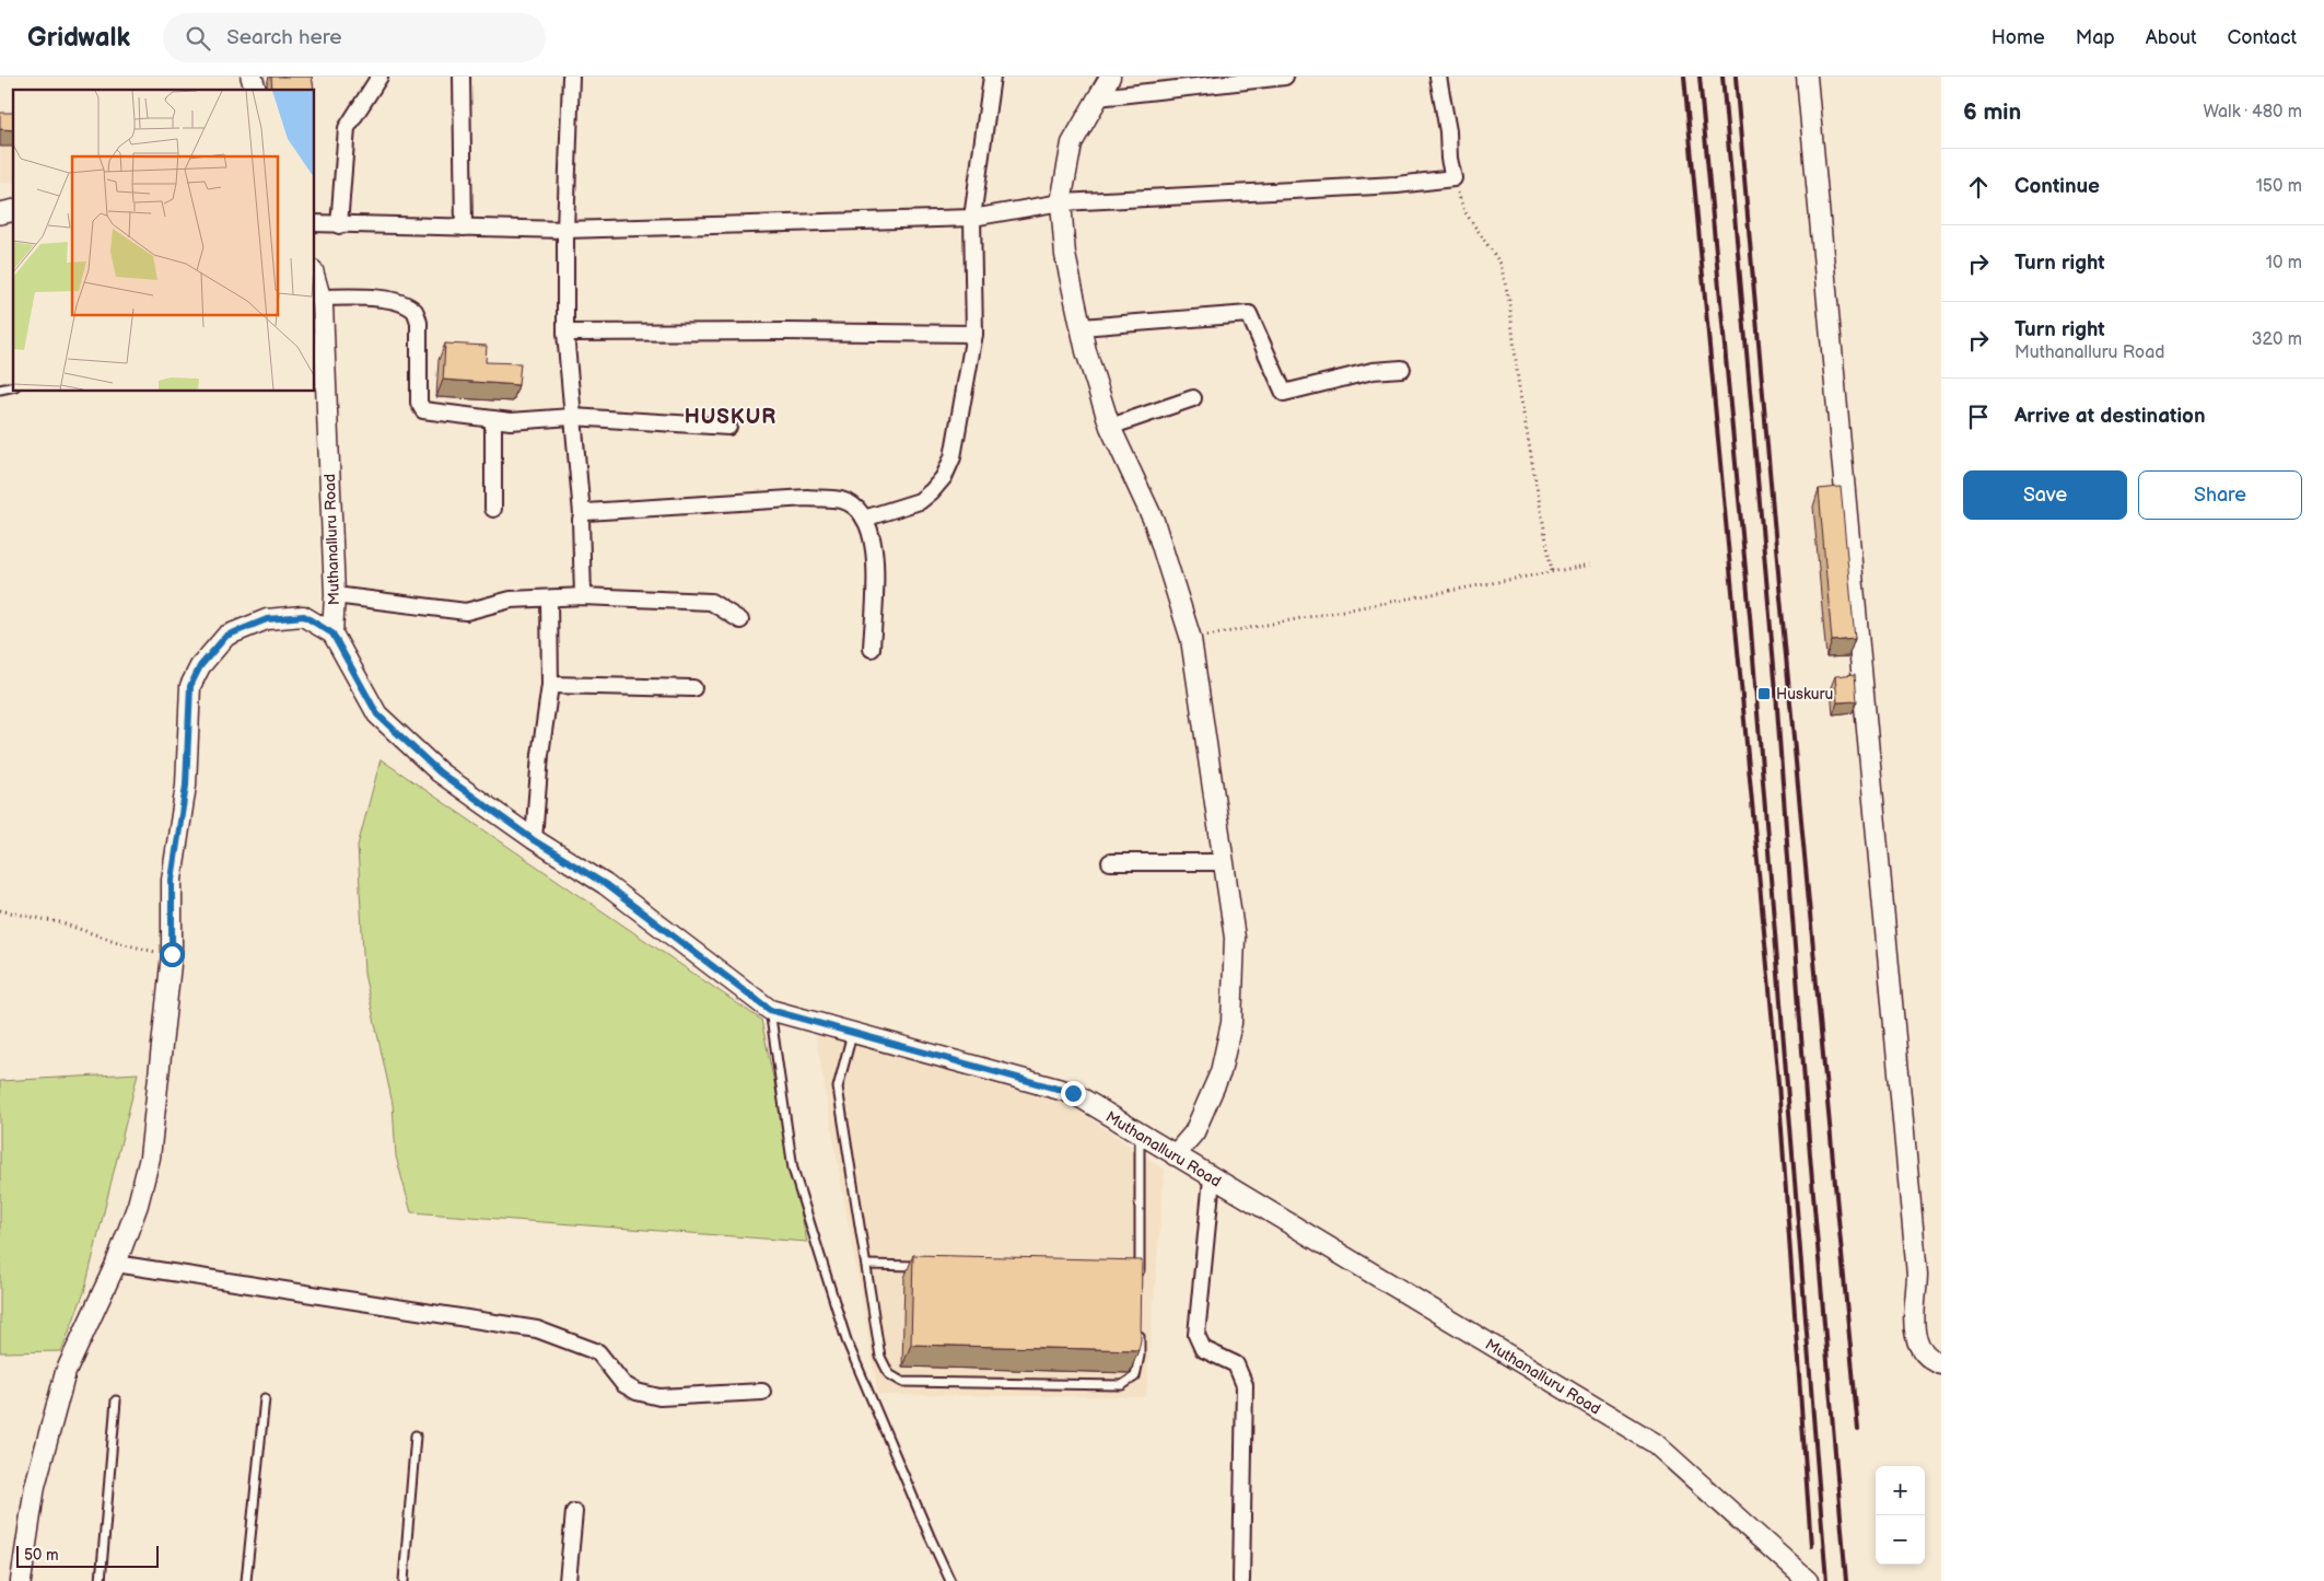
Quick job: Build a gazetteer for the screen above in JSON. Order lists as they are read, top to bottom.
{
  "streets": {
    "street": ["Muthanalluru Road"]
  },
  "districts": ["HUSKUR"],
  "places": {
    "transit": ["Huskuru"]
  },
  "scale_bar": "50 m",
  "page": {
    "header": "Gridwalk",
    "search": "Search here",
    "nav": [
      "Home",
      "Map",
      "About",
      "Contact"
    ],
    "heading": ["6 min", "Walk · 480 m"],
    "list": [
      ["Continue", "150 m"],
      ["Turn right", "10 m"],
      ["Turn right", "Muthanalluru Road", "320 m"],
      "Arrive at destination"
    ],
    "buttons": ["Save", "Share"],
    "map_buttons": ["+", "−"],
    "scale": "50 m"
  }
}
